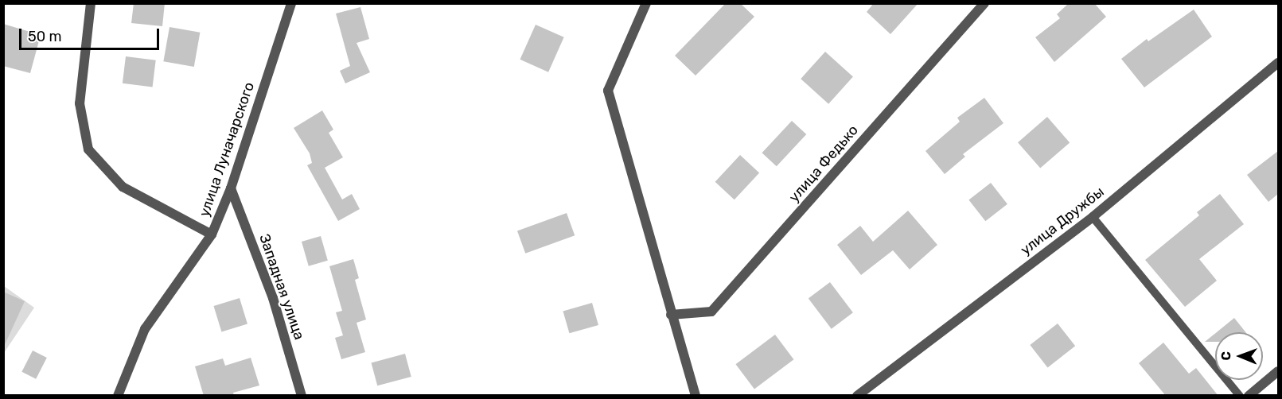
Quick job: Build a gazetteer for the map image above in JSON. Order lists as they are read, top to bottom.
{
  "streets": {
    "street": [
      "улица Луначарского",
      "улица Федько",
      "улица Дружбы",
      "Западная улица"
    ]
  },
  "crossings": [
    ["улица Луначарского", "Западная улица"]
  ],
  "scale_bar": "50 m",
  "north": "left"
}
